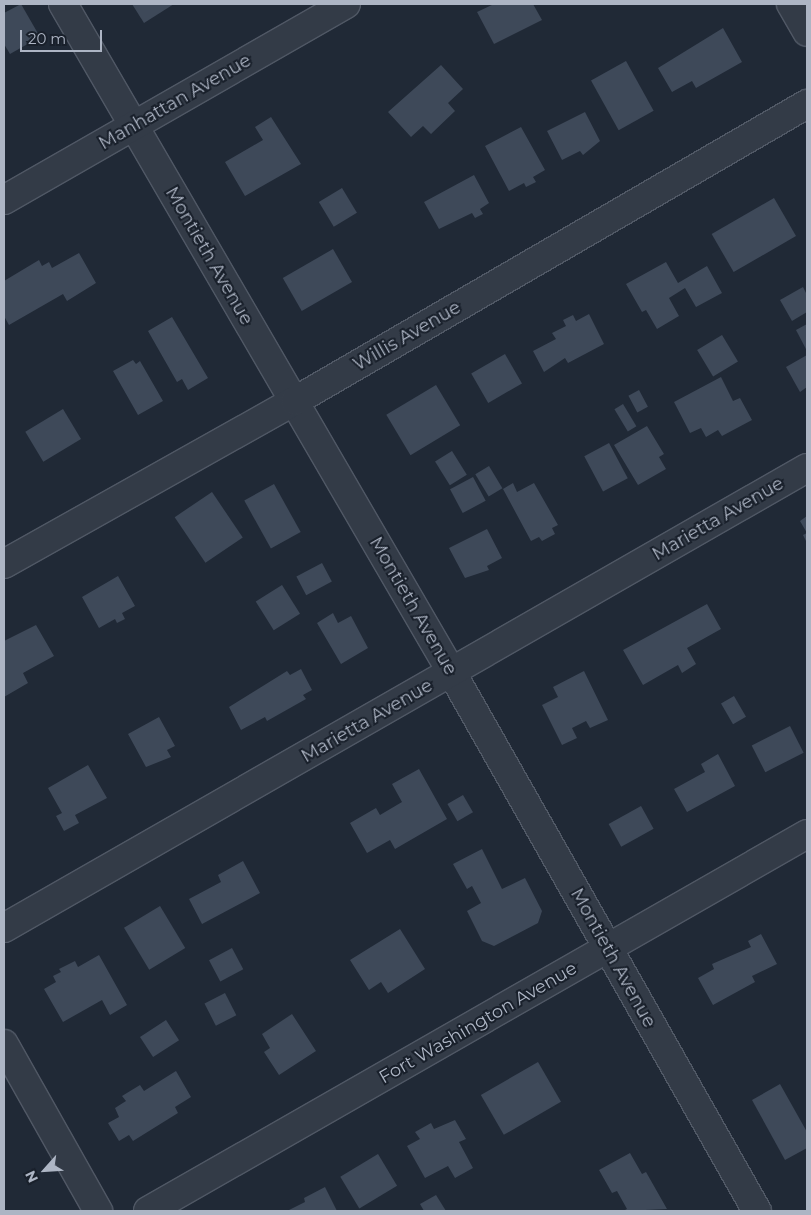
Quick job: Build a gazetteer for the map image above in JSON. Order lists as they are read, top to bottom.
{
  "streets": {
    "street": [
      "Manhattan Avenue",
      "Montieth Avenue",
      "Willis Avenue",
      "Marietta Avenue",
      "Fort Washington Avenue"
    ]
  },
  "crossings": [
    ["Manhattan Avenue", "Montieth Avenue"],
    ["Montieth Avenue", "Willis Avenue"],
    ["Montieth Avenue", "Marietta Avenue"],
    ["Montieth Avenue", "Fort Washington Avenue"]
  ],
  "scale_bar": "20 m",
  "north": "bottom left"
}
